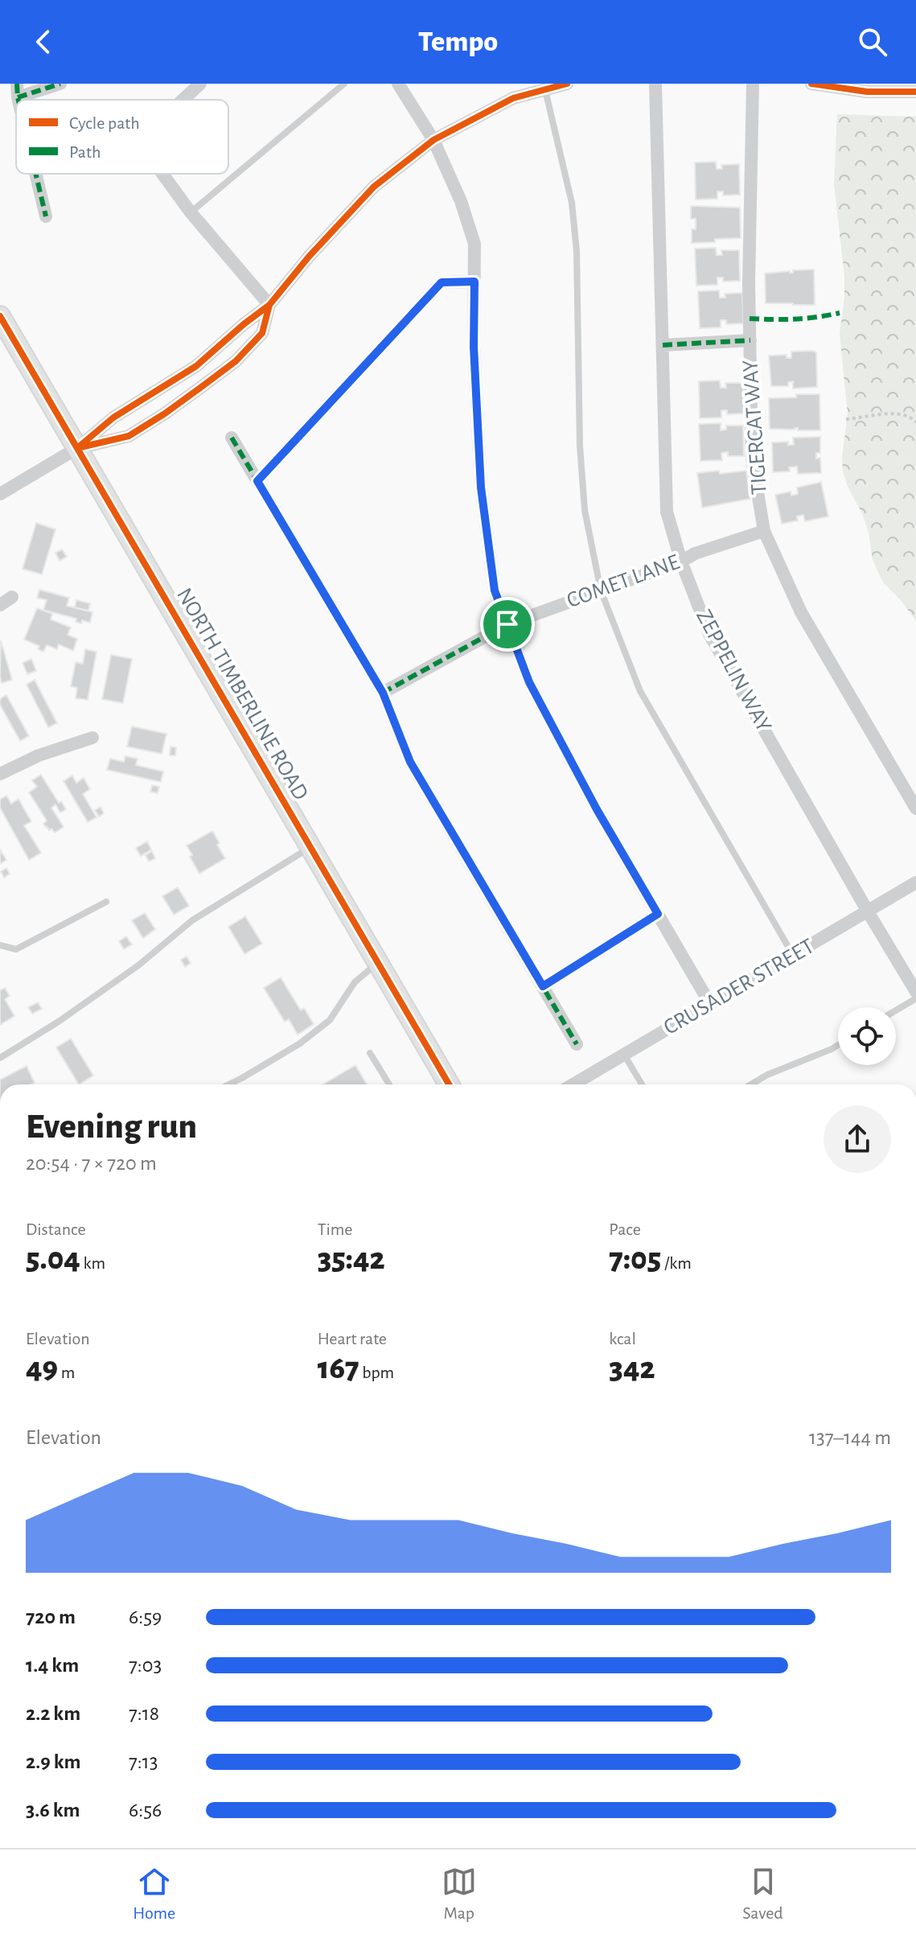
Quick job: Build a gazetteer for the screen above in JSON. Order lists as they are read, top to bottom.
{
  "streets": {
    "main road": ["NORTH TIMBERLINE ROAD"],
    "street": [
      "TIGERCAT WAY",
      "COMET LANE",
      "ZEPPELIN WAY",
      "CRUSADER STREET"
    ]
  },
  "crossings": [
    ["TIGERCAT WAY", "COMET LANE"],
    ["COMET LANE", "ZEPPELIN WAY"],
    ["ZEPPELIN WAY", "CRUSADER STREET"]
  ],
  "legend": ["Cycle path", "Path"],
  "page": {
    "header": "Tempo",
    "heading": ["Evening run", "20:54 · 7 × 720 m"],
    "stats": [
      ["Distance", "5.04 km"],
      ["Time", "35:42"],
      ["Pace", "7:05 /km"],
      ["Elevation", "49 m"],
      ["Heart rate", "167 bpm"],
      ["kcal", "342"]
    ],
    "chart": ["Elevation", "137–144 m"],
    "list": [
      {
        "name": "720 m",
        "note": "6:59"
      },
      {
        "name": "1.4 km",
        "note": "7:03"
      },
      {
        "name": "2.2 km",
        "note": "7:18"
      },
      {
        "name": "2.9 km",
        "note": "7:13"
      },
      {
        "name": "3.6 km",
        "note": "6:56"
      }
    ],
    "tabs": ["Home", "Map", "Saved"]
  }
}
